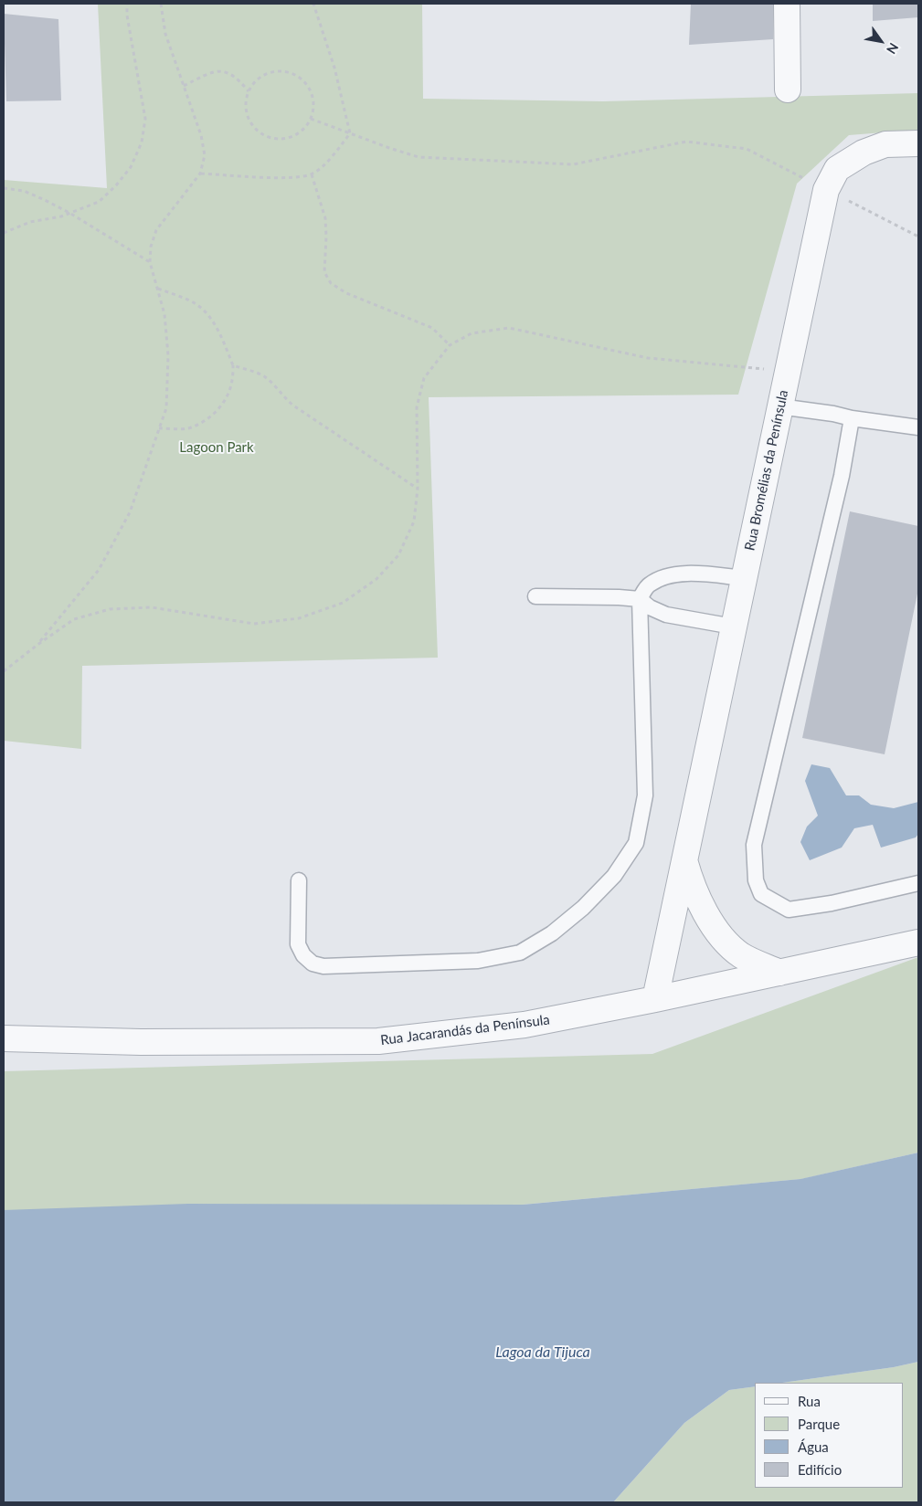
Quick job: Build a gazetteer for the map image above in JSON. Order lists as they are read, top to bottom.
{
  "streets": {
    "street": ["Rua Bromélias da Península", "Rua Jacarandás da Península"]
  },
  "crossings": [
    ["Rua Bromélias da Península", "Rua Jacarandás da Península"]
  ],
  "water": ["Lagoa da Tijuca"],
  "parks": ["Lagoon Park"],
  "legend": [
    "Rua",
    "Parque",
    "Água",
    "Edifício"
  ],
  "north": "bottom right"
}
